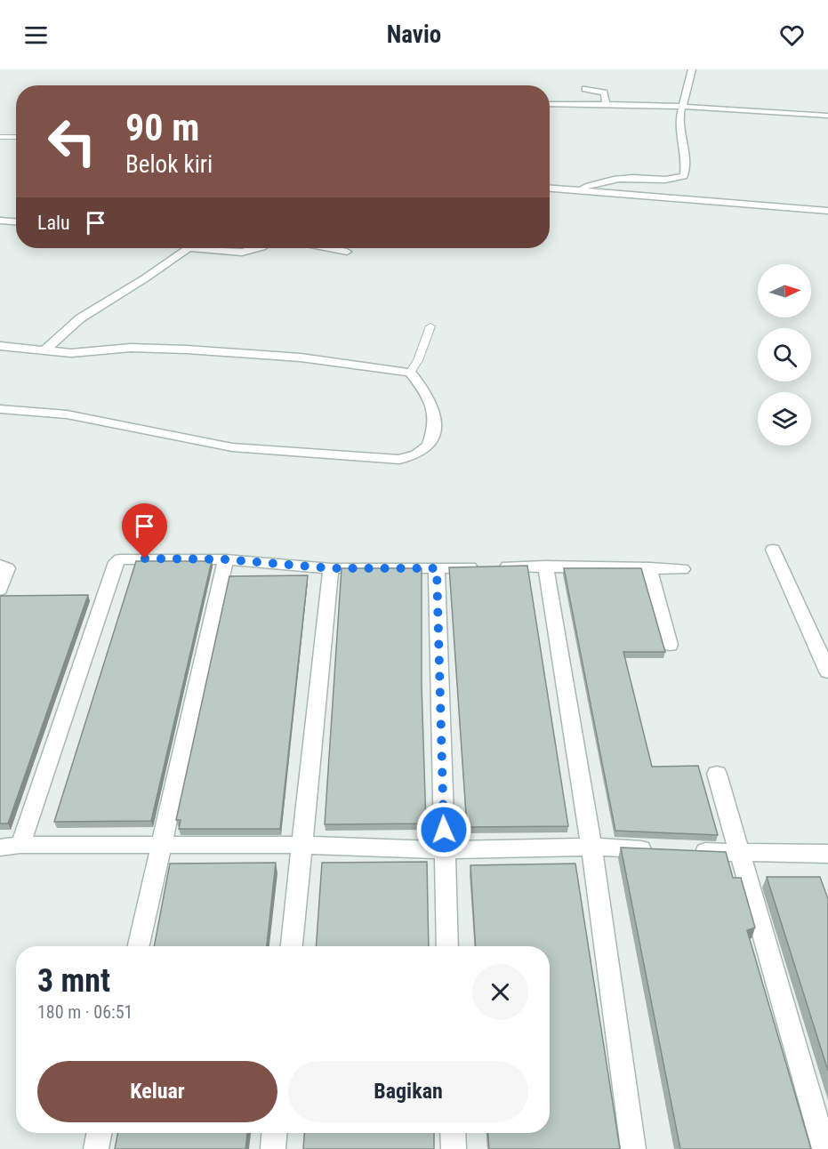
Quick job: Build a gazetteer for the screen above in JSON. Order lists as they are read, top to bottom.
{
  "north": "right",
  "page": {
    "header": "Navio",
    "turn": ["90 m", "Belok kiri"],
    "then": "Lalu",
    "heading": ["3 mnt", "180 m · 06:51"],
    "buttons": ["Keluar", "Bagikan"]
  }
}
